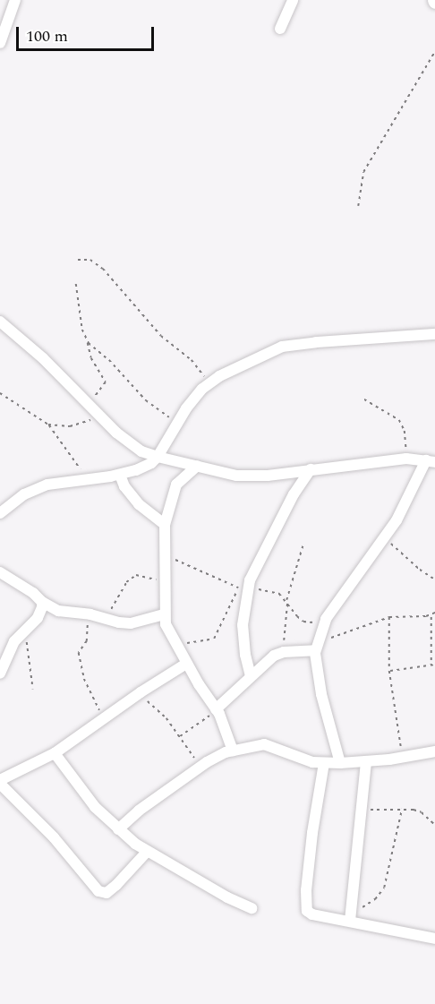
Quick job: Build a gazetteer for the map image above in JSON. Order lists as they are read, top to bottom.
{
  "scale_bar": "100 m"
}
